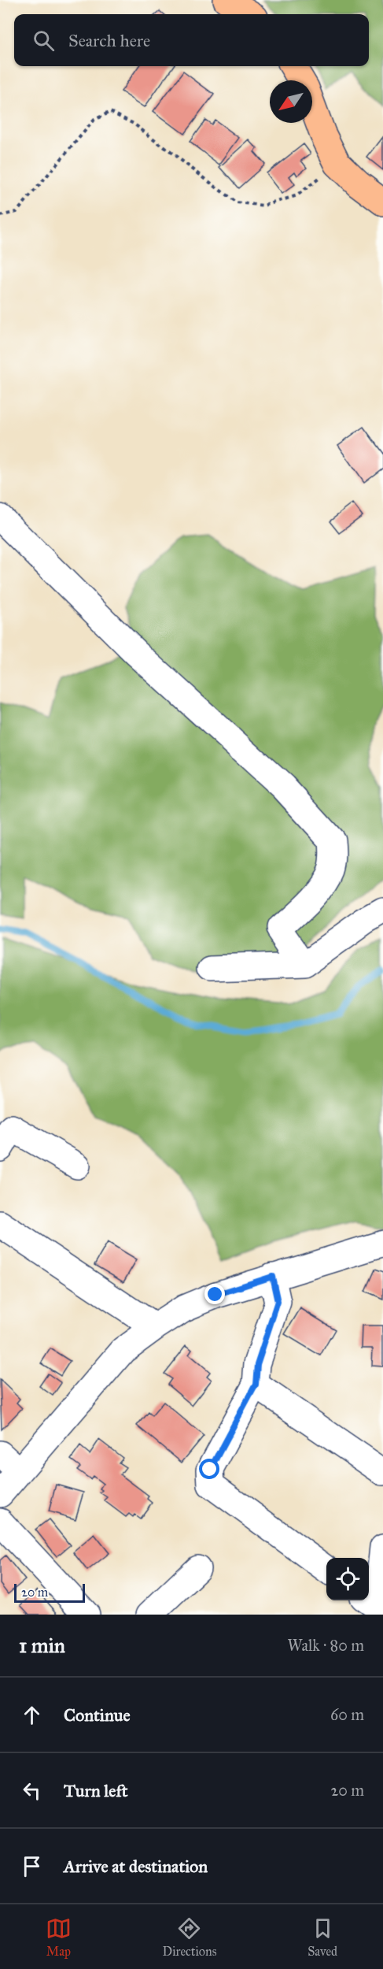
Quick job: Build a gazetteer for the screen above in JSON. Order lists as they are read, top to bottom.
{
  "scale_bar": "20 m",
  "north": "bottom left",
  "page": {
    "search": "Search here",
    "scale": "20 m",
    "heading": ["1 min", "Walk · 80 m"],
    "list": [
      ["Continue", "60 m"],
      ["Turn left", "20 m"],
      "Arrive at destination"
    ],
    "nav": ["Map", "Directions", "Saved"]
  }
}
